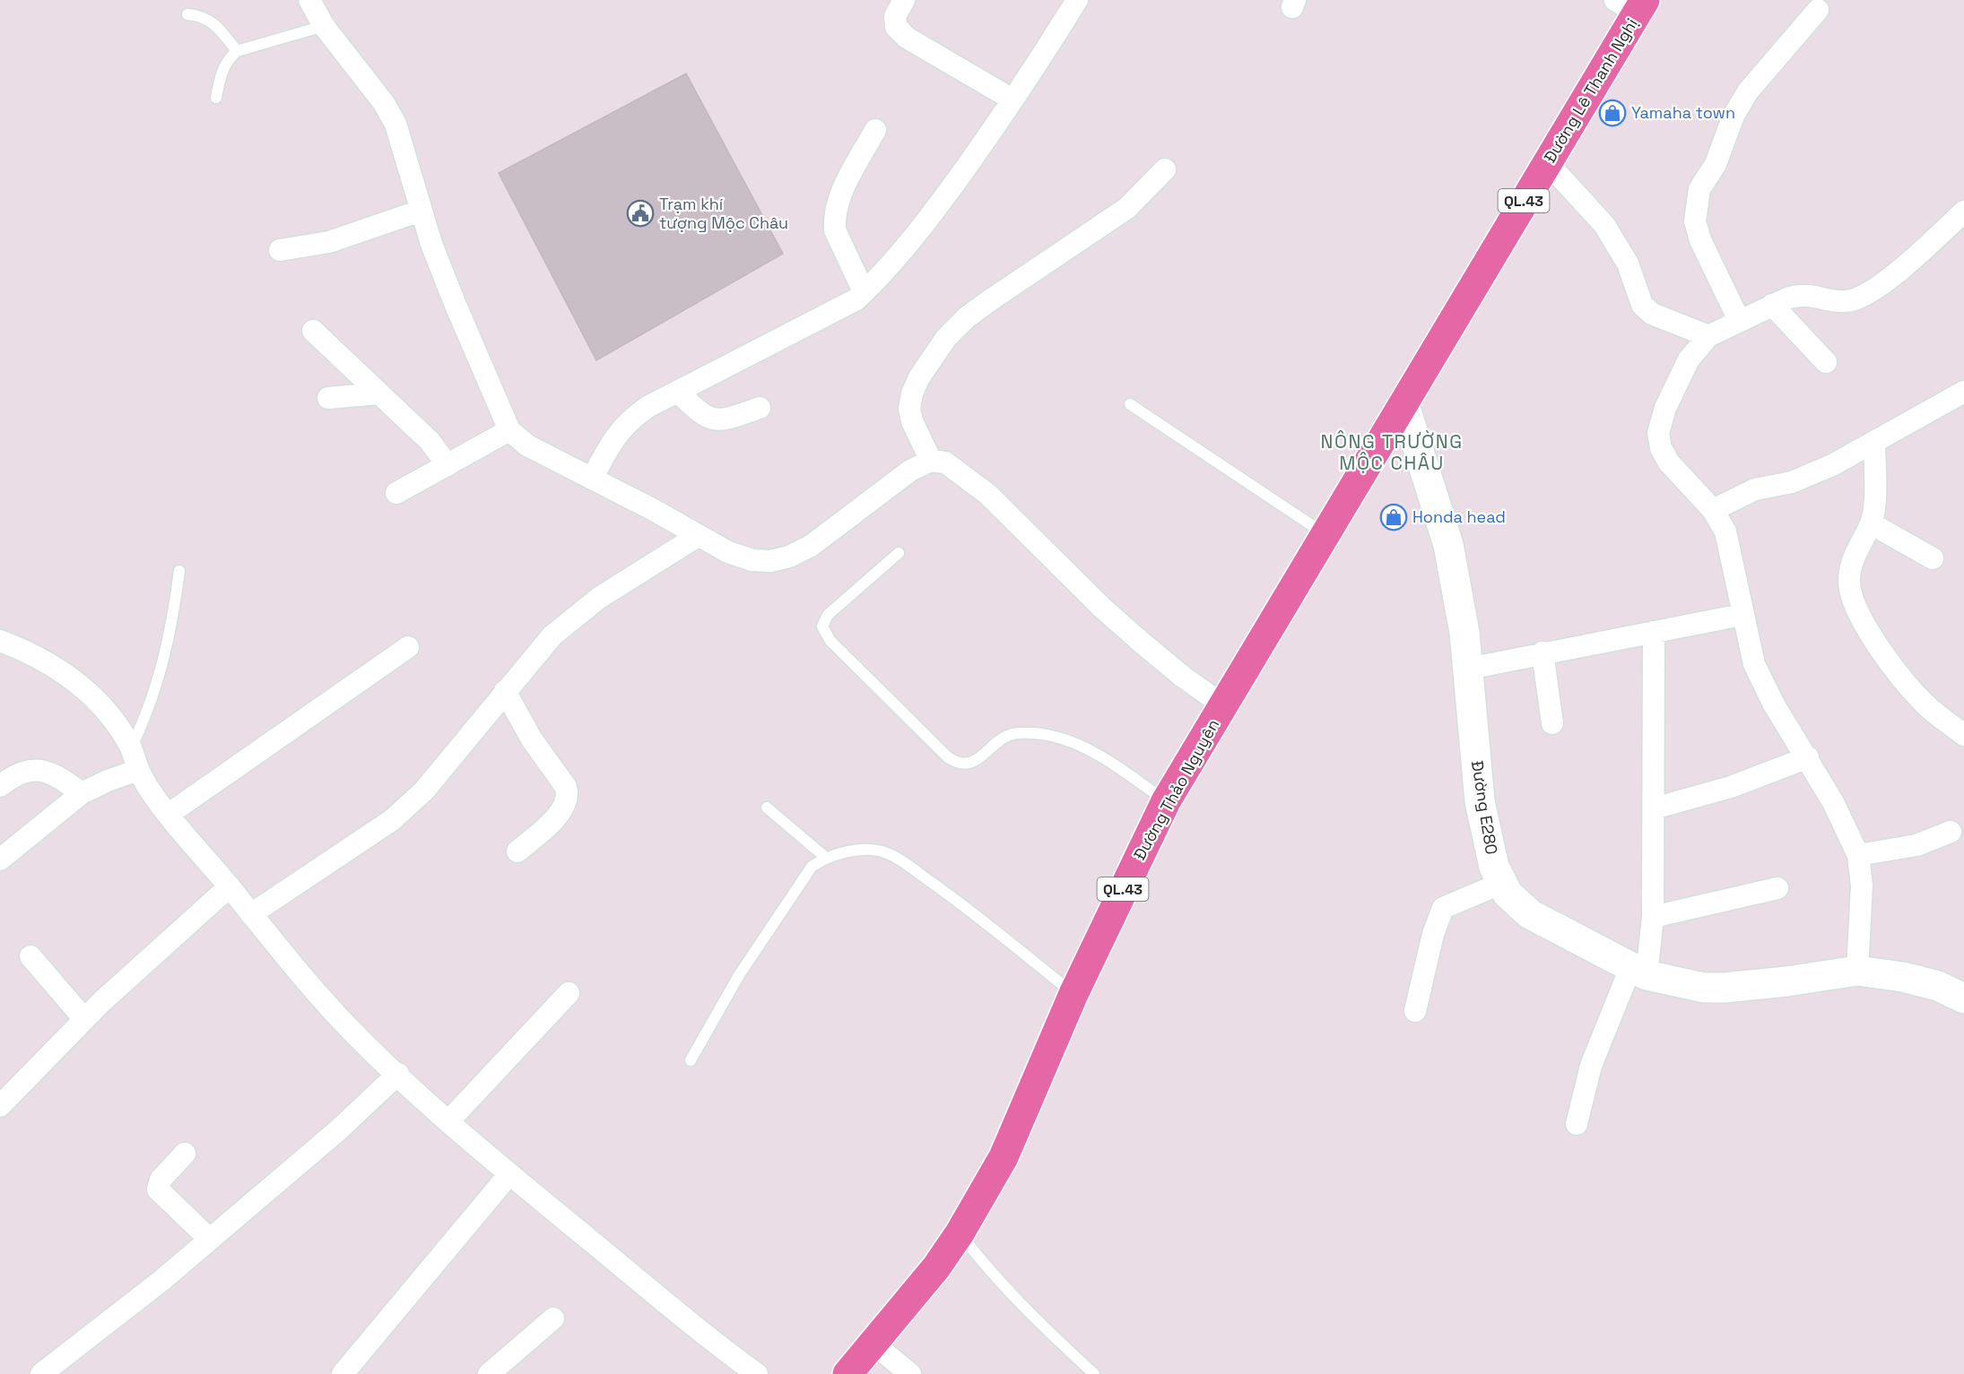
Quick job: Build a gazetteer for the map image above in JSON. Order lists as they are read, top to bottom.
{
  "streets": {
    "main road": [
      "Đường Lê Thanh Nghị",
      "QL.43",
      "Đường Thảo Nguyên",
      "Đường E280"
    ]
  },
  "crossings": [
    ["Đường Lê Thanh Nghị", "Đường Thảo Nguyên"],
    ["Đường Lê Thanh Nghị", "Đường E280"],
    ["Đường Thảo Nguyên", "Đường E280"]
  ],
  "districts": ["NÔNG TRƯỜNG MỘC CHÂU"],
  "places": {
    "shop": ["Yamaha town", "Honda head"],
    "public building": ["Trạm khí tượng Mộc Châu"]
  }
}
